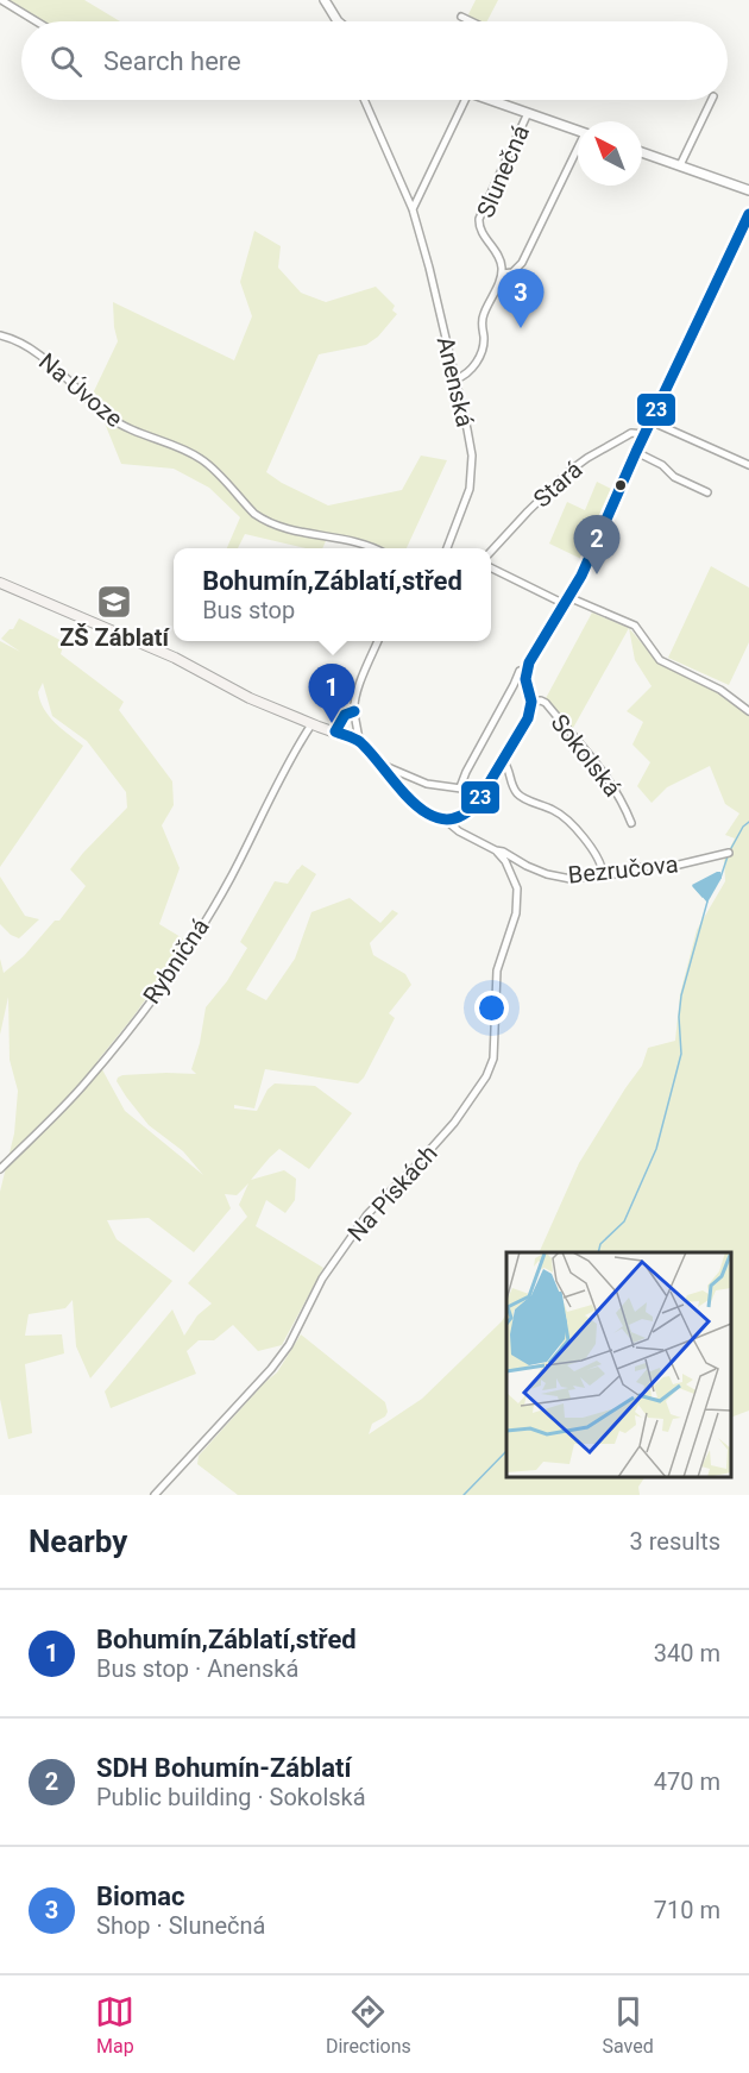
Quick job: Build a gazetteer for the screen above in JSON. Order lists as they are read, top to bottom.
{
  "streets": {
    "main road": ["Sokolská"],
    "street": [
      "Slunečná",
      "Anenská",
      "Na Úvoze",
      "Stará",
      "Bezručova",
      "Rybničná",
      "Na Pískách"
    ]
  },
  "crossings": [
    ["Sokolská", "Bezručova"],
    ["Bezručova", "Na Pískách"]
  ],
  "places": {
    "school or university": ["ZŠ Záblatí"]
  },
  "lines": ["transit line 23"],
  "north": "top left",
  "page": {
    "search": "Search here",
    "pins": ["3", "2", "1"],
    "popup": ["Bohumín,Záblatí,střed", "Bus stop"],
    "heading": ["Nearby", "3 results"],
    "list": [
      {
        "mark": "1",
        "name": "Bohumín,Záblatí,střed",
        "note": "Bus stop · Anenská",
        "value": "340 m"
      },
      {
        "mark": "2",
        "name": "SDH Bohumín-Záblatí",
        "note": "Public building · Sokolská",
        "value": "470 m"
      },
      {
        "mark": "3",
        "name": "Biomac",
        "note": "Shop · Slunečná",
        "value": "710 m"
      }
    ],
    "nav": ["Map", "Directions", "Saved"]
  }
}
